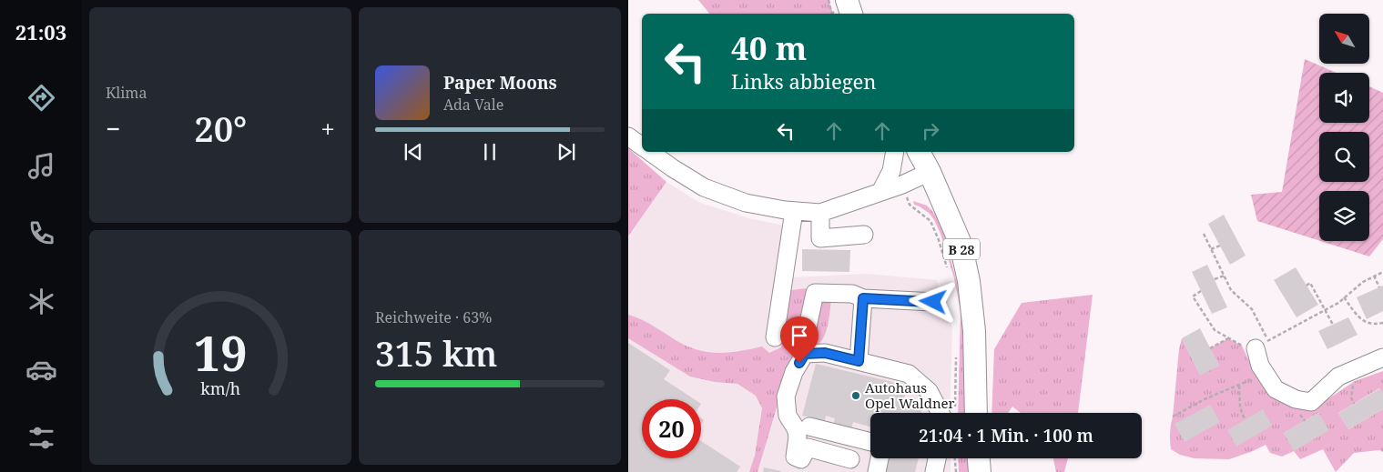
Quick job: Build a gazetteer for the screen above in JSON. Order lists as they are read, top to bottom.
{
  "streets": {
    "main road": ["B 28"]
  },
  "places": ["Autohaus Opel Waldner"],
  "north": "top left",
  "page": {
    "tabs": "21:03",
    "tile": [
      "Klima",
      ["Reichweite · 63%", "315 km"]
    ],
    "turn": ["40 m", "Links abbiegen"],
    "song": ["Paper Moons", "Ada Vale"],
    "heat": ["−", "20°", "+"],
    "limit": "20",
    "trip": "21:04 · 1 Min. · 100 m",
    "gauge": ["19", "km/h"]
  }
}
